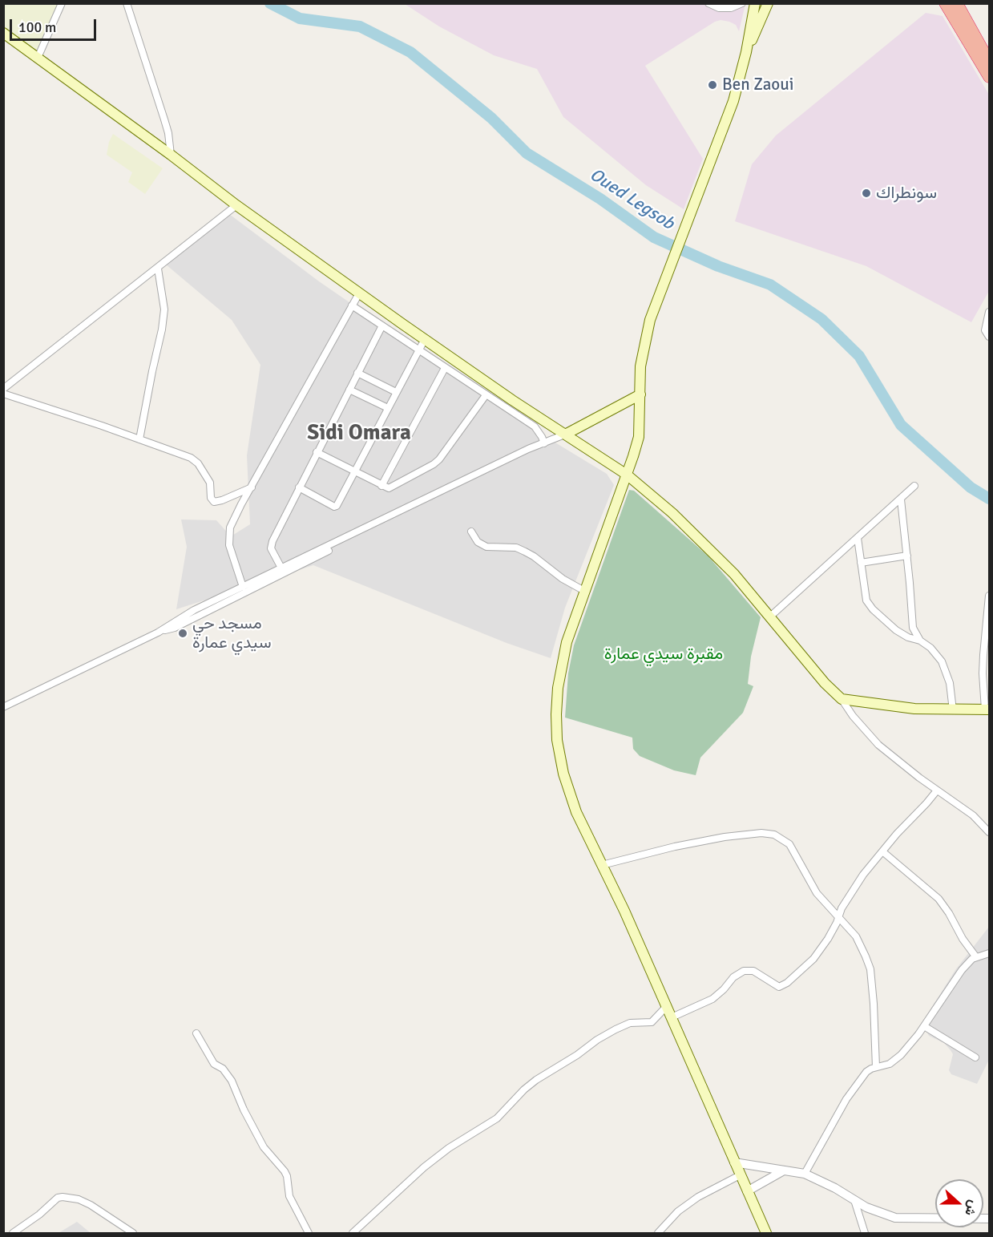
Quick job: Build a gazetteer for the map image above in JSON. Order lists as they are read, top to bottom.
{
  "districts": ["Sidi Omara"],
  "water": ["Oued Legsob"],
  "parks": ["مقبرة سيدي عمارة"],
  "places": ["Ben Zaoui", "سونطراك", "مسجد حي سيدي عمارة"],
  "scale_bar": "100 m",
  "north": "right"
}
